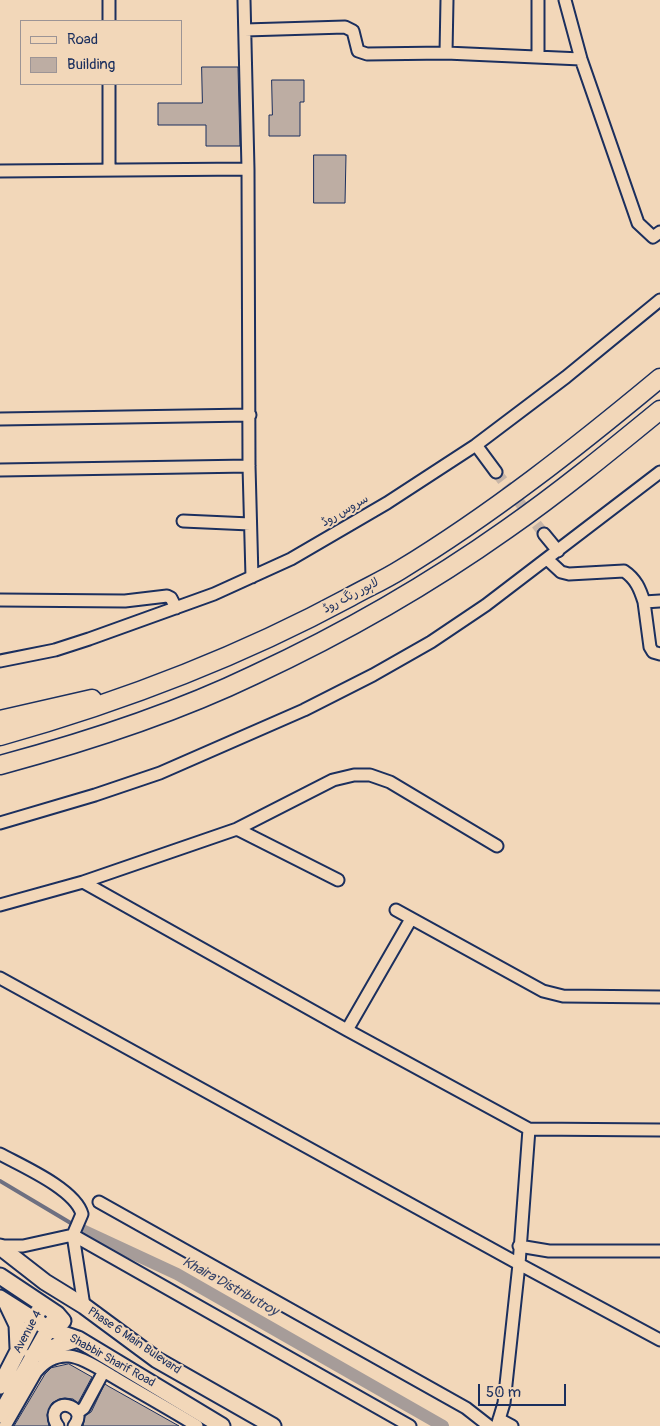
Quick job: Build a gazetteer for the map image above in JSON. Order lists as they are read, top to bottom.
{
  "streets": {
    "highway": ["لاہور رنگ روڈ"],
    "main road": ["Avenue 4", "Phase 6 Main Bulevard", "Shabbir Sharif Road"],
    "street": ["سروس روڈ"]
  },
  "crossings": [
    ["Avenue 4", "Shabbir Sharif Road"]
  ],
  "water": ["Khaira Distributroy"],
  "legend": ["Road", "Building"],
  "scale_bar": "50 m"
}
